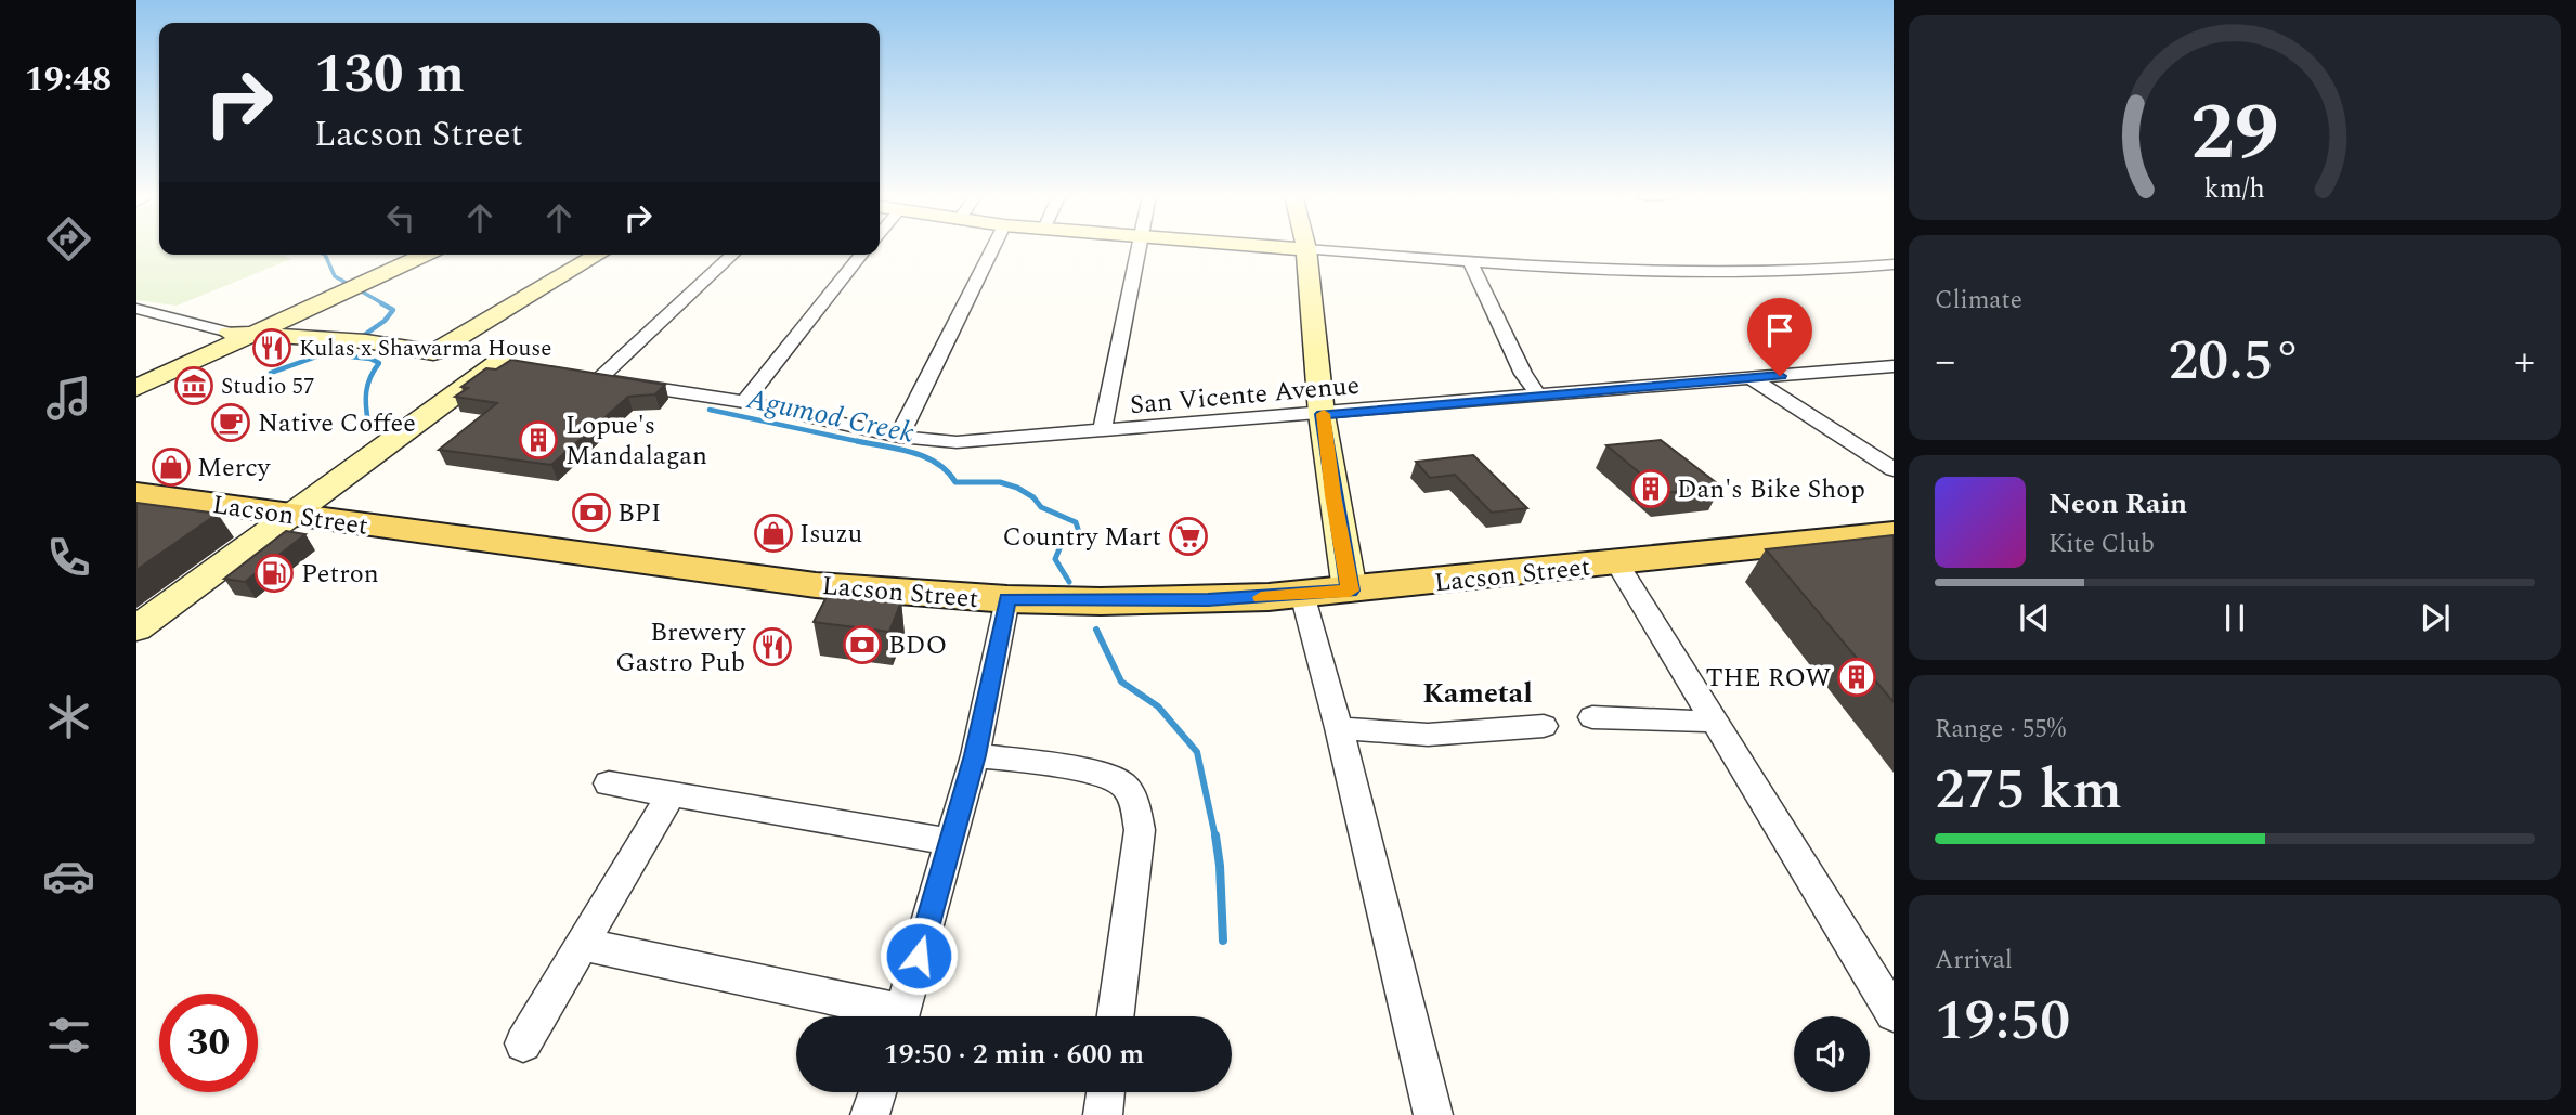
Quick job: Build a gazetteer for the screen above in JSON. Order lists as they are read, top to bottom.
{
  "streets": {
    "main road": ["Lacson Street"],
    "street": ["San Vicente Avenue"]
  },
  "districts": ["Kametal"],
  "water": ["Agumod Creek"],
  "places": {
    "restaurant": ["Kulas x Shawarma House", "Brewery Gastro Pub"],
    "museum": ["Studio 57"],
    "cafe": ["Native Coffee"],
    "building": ["Lopue's Mandalagan", "Dan's Bike Shop", "THE ROW"],
    "shop": ["Mercy", "Isuzu"],
    "bank": ["BPI", "BDO"],
    "supermarket": ["Country Mart"],
    "fuel station": ["Petron"]
  },
  "page": {
    "tabs": "19:48",
    "turn": ["130 m", "Lacson Street"],
    "tile": [
      "Climate",
      ["Range · 55%", "275 km"],
      ["Arrival", "19:50"]
    ],
    "heat": ["−", "20.5°", "+"],
    "song": ["Neon Rain", "Kite Club"],
    "limit": "30",
    "trip": "19:50 · 2 min · 600 m",
    "gauge": ["29", "km/h"]
  }
}
